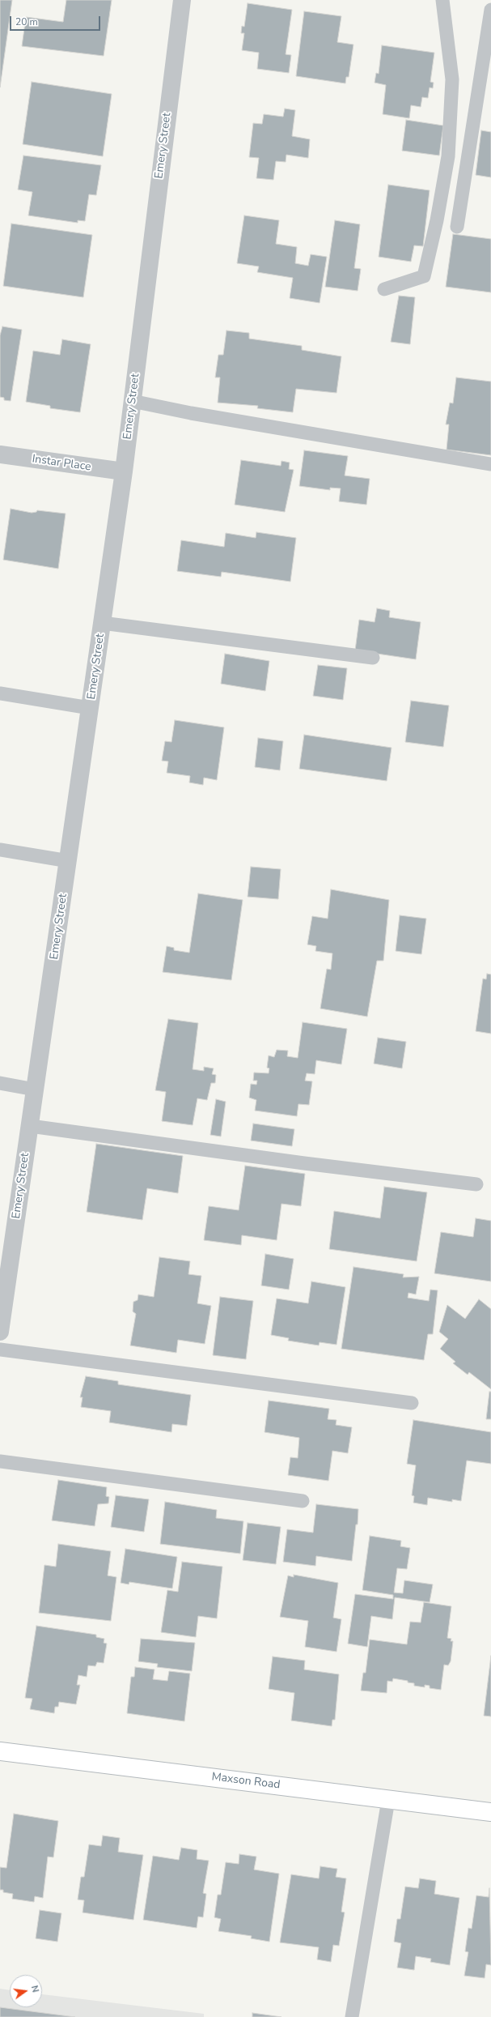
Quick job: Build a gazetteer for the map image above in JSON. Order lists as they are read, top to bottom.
{
  "streets": {
    "street": ["Emery Street", "Instar Place", "Maxson Road"]
  },
  "crossings": [
    ["Emery Street", "Instar Place"]
  ],
  "scale_bar": "20 m",
  "north": "right"
}
